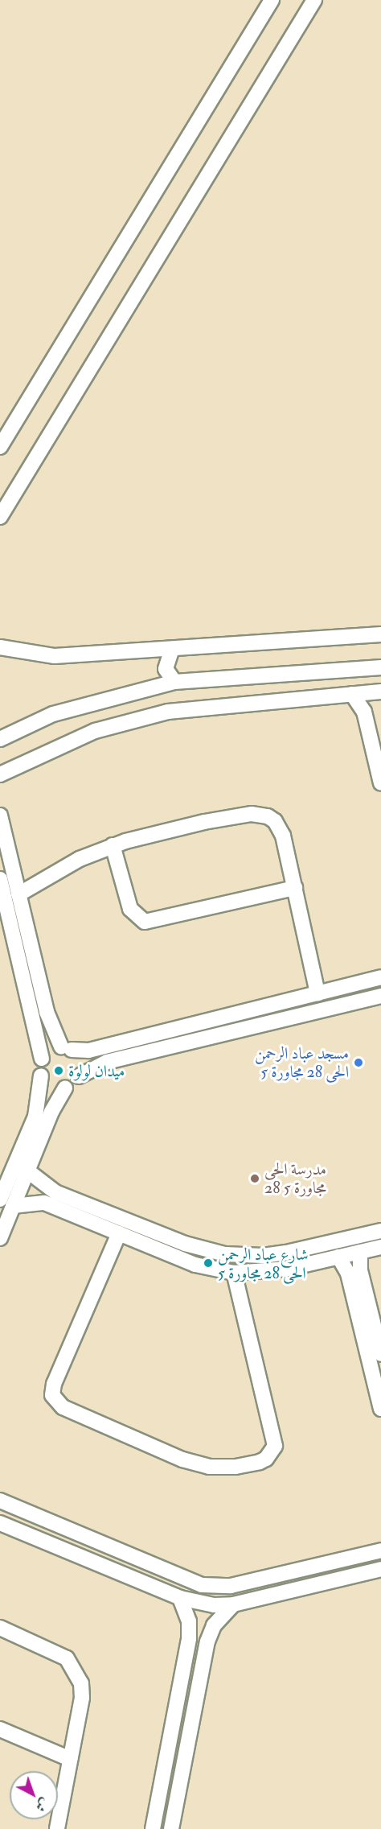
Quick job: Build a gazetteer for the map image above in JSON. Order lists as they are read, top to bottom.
{
  "places": [
    "مسجد عباد الرحمن الحى 28 مجاورة 5",
    "ميدان لولوة",
    "مدرسة الحى 28 مجاورة 5",
    "شارع عباد الرحمن الحى 28 مجاورة 5"
  ],
  "north": "bottom right"
}
